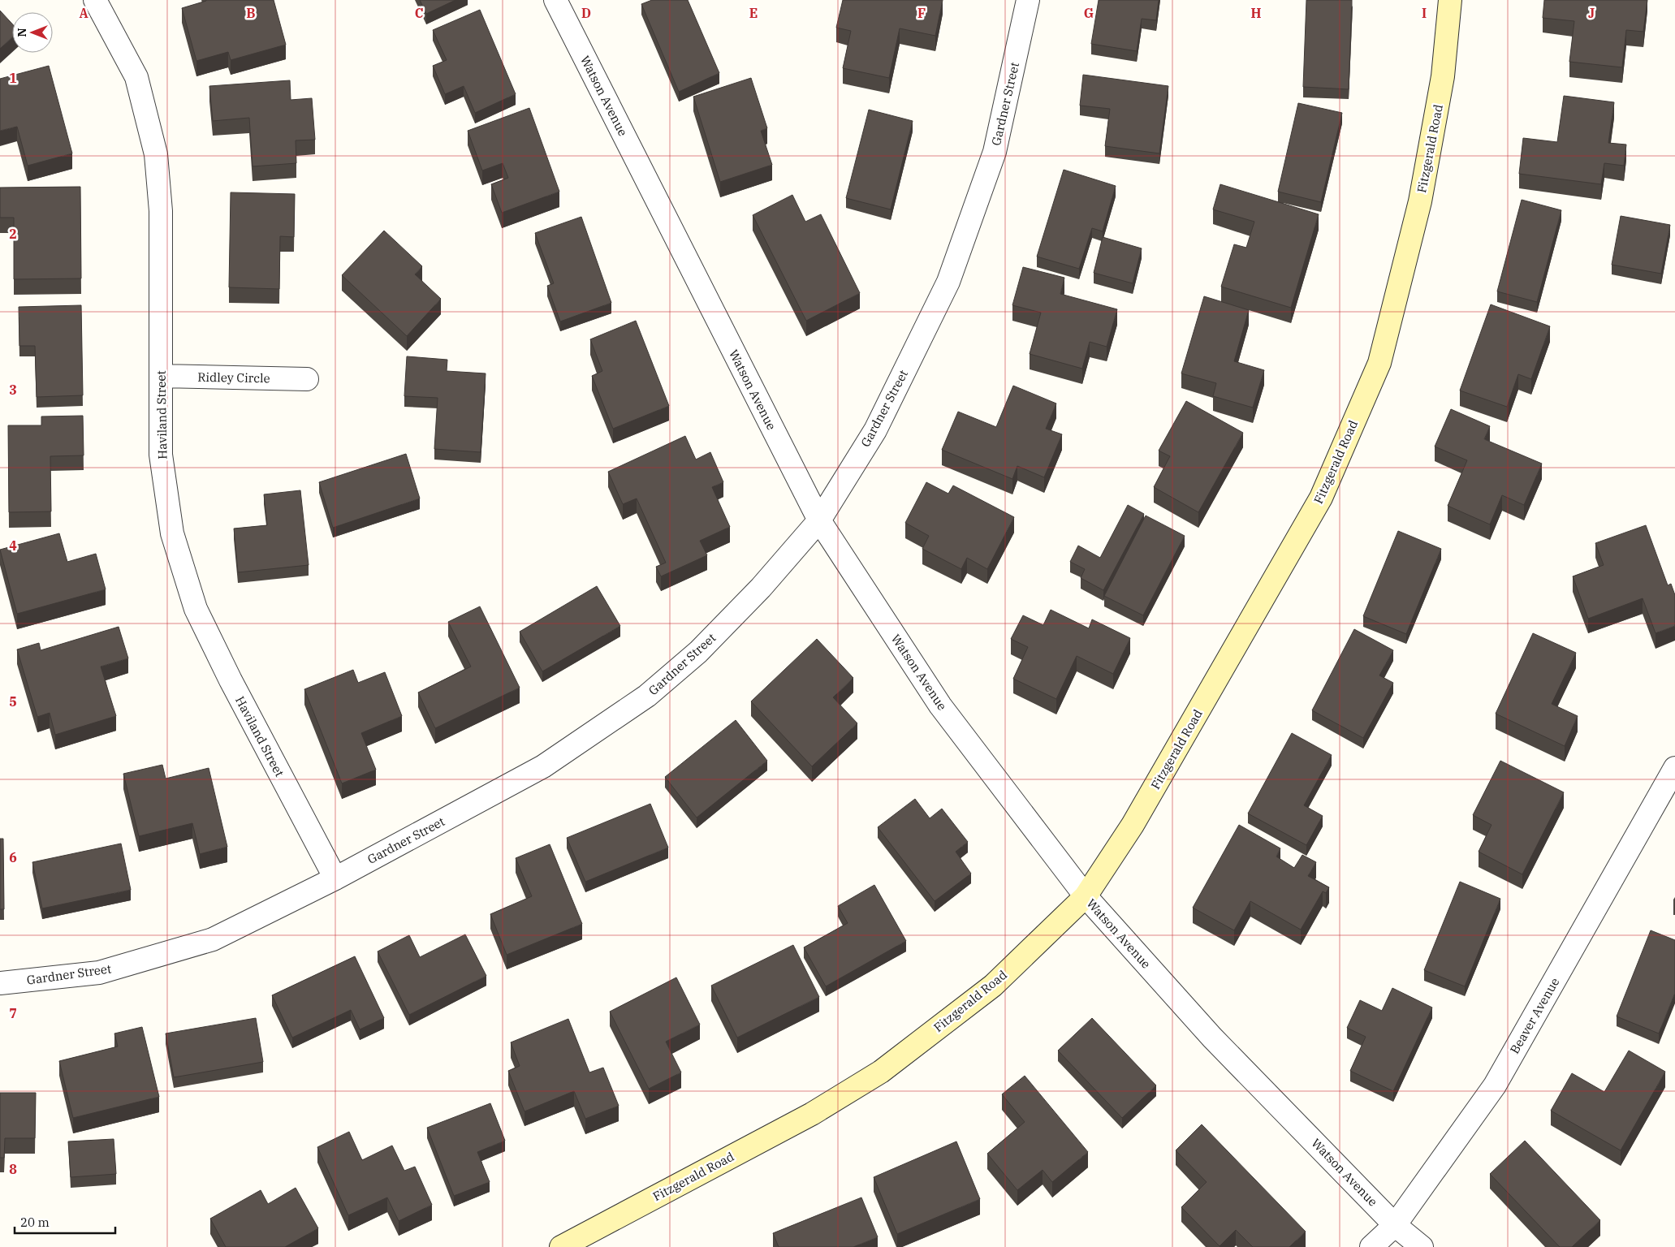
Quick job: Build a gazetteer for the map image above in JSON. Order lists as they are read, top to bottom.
{
  "streets": {
    "main road": ["Fitzgerald Road"],
    "street": [
      "Watson Avenue",
      "Gardner Street",
      "Ridley Circle",
      "Haviland Street",
      "Beaver Avenue"
    ]
  },
  "crossings": [
    ["Watson Avenue", "Gardner Street"],
    ["Watson Avenue", "Fitzgerald Road"],
    ["Watson Avenue", "Beaver Avenue"],
    ["Gardner Street", "Haviland Street"],
    ["Ridley Circle", "Haviland Street"]
  ],
  "scale_bar": "20 m",
  "north": "left",
  "grid": {
    "columns": [
      "A",
      "B",
      "C",
      "D",
      "E",
      "F",
      "G",
      "H",
      "I",
      "J"
    ],
    "rows": [
      "1",
      "2",
      "3",
      "4",
      "5",
      "6",
      "7",
      "8"
    ]
  }
}
